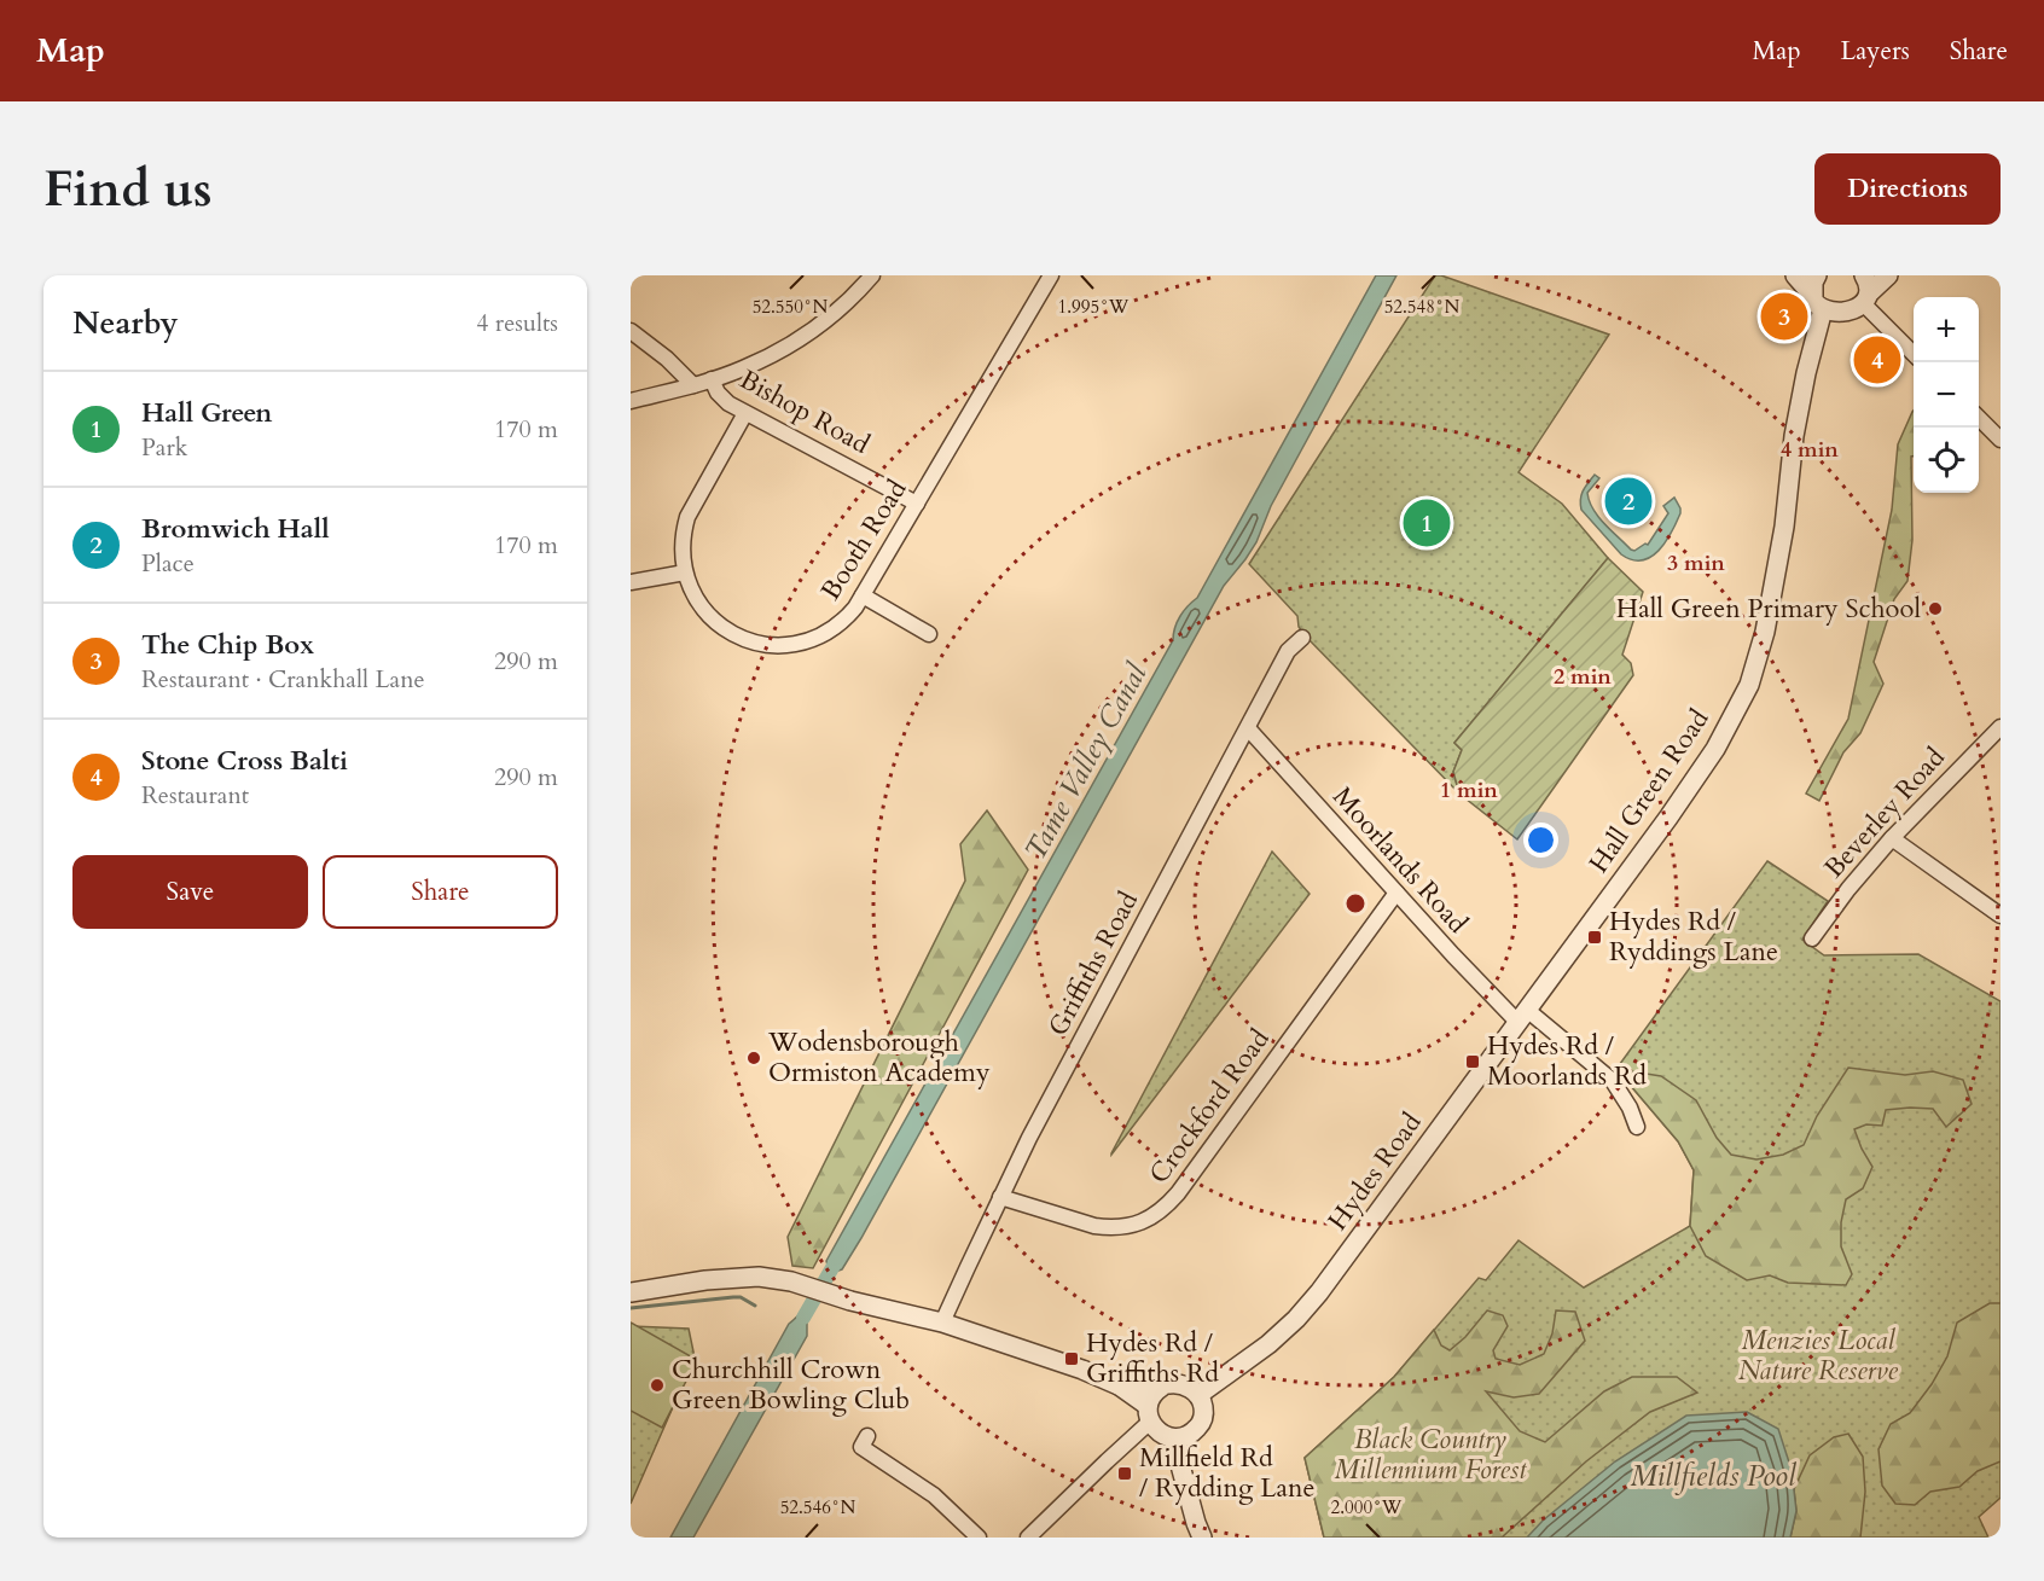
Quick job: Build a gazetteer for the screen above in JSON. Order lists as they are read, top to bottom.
{
  "streets": {
    "street": [
      "Bishop Road",
      "Booth Road",
      "Hall Green Road",
      "Beverley Road",
      "Moorlands Road",
      "Griffiths Road",
      "Crockford Road",
      "Hydes Road"
    ]
  },
  "crossings": [
    ["Bishop Road", "Booth Road"],
    ["Hall Green Road", "Hydes Road"],
    ["Moorlands Road", "Griffiths Road"],
    ["Moorlands Road", "Crockford Road"],
    ["Moorlands Road", "Hydes Road"],
    ["Griffiths Road", "Crockford Road"]
  ],
  "water": ["Tame Valley Canal", "Millfields Pool"],
  "parks": ["Menzies Local Nature Reserve", "Black Country Millennium Forest"],
  "places": {
    "other": ["Hall Green Primary School", "Wodensborough Ormiston Academy", "Churchhill Crown Green Bowling Club"],
    "transit": [
      "Hydes Rd / Ryddings Lane",
      "Hydes Rd / Moorlands Rd",
      "Hydes Rd / Griffiths Rd",
      "Millfield Rd / Rydding Lane"
    ]
  },
  "page": {
    "header": "Map",
    "nav": ["Map", "Layers", "Share"],
    "buttons": [
      "Directions",
      ["Save", "Share"]
    ],
    "title": "Find us",
    "heading": ["Nearby", "4 results"],
    "pins": [
      "3",
      "4",
      "2",
      "1"
    ],
    "map_buttons": ["+", "−"],
    "list": [
      {
        "mark": "1",
        "name": "Hall Green",
        "note": "Park",
        "value": "170 m"
      },
      {
        "mark": "2",
        "name": "Bromwich Hall",
        "note": "Place",
        "value": "170 m"
      },
      {
        "mark": "3",
        "name": "The Chip Box",
        "note": "Restaurant · Crankhall Lane",
        "value": "290 m"
      },
      {
        "mark": "4",
        "name": "Stone Cross Balti",
        "note": "Restaurant",
        "value": "290 m"
      }
    ]
  },
  "coordinates": [
    "52.550°N",
    "1.995°W",
    "52.548°N",
    "52.546°N",
    "2.000°W"
  ],
  "rings": [
    "4 min",
    "3 min",
    "2 min",
    "1 min"
  ]
}
